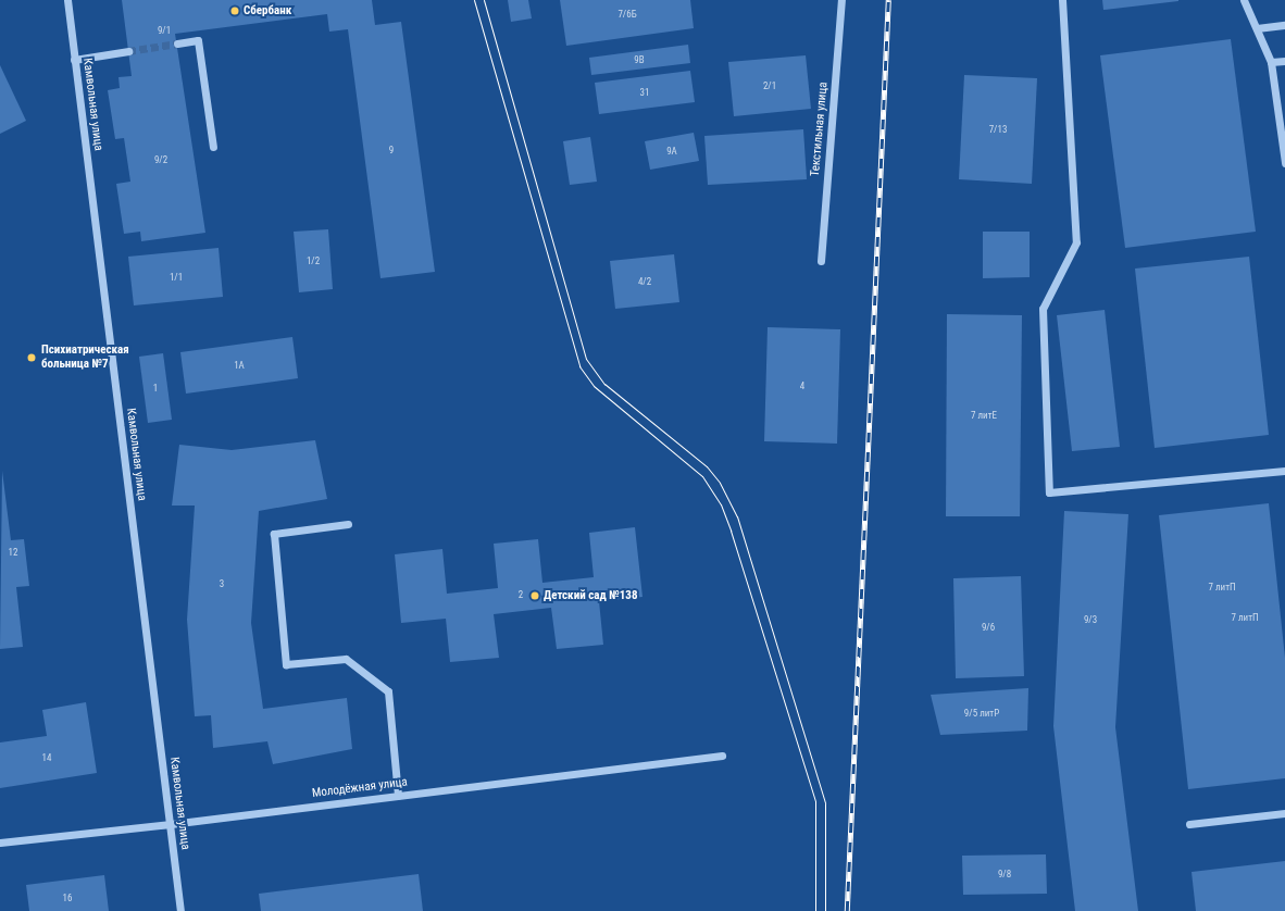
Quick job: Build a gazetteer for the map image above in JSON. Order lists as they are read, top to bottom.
{
  "streets": {
    "street": ["Камвольная улица", "Текстильная улица", "Молодёжная улица"]
  },
  "crossings": [
    ["Камвольная улица", "Молодёжная улица"]
  ],
  "places": ["Сбербанк", "Психиатрическая больница №7", "Детский сад №138"],
  "house_numbers": [
    "7/6Б",
    "9/1",
    "9В",
    "2/1",
    "31",
    "7/13",
    "9",
    "9А",
    "9/2",
    "1/2",
    "1/1",
    "4/2",
    "1А",
    "4",
    "1",
    "7 литЕ",
    "12",
    "3",
    "7 литП",
    "2",
    "7 литП",
    "9/3",
    "9/6",
    "9/5 литР",
    "14",
    "9/8",
    "16"
  ]
}
